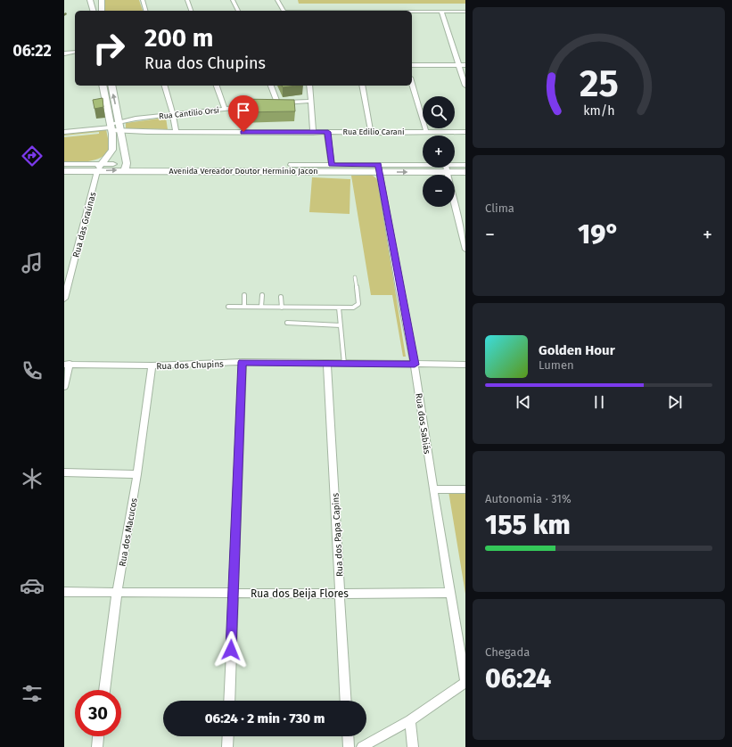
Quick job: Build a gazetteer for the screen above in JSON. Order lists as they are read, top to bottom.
{
  "streets": {
    "street": [
      "Rua Cantilio Orsi",
      "Rua Edilio Carani",
      "Avenida Vereador Doutor Hermínio Jacon",
      "Rua das Graúnas",
      "Rua dos Chupins",
      "Rua dos Sabiás",
      "Rua dos Macucos",
      "Rua dos Papa Capins",
      "Rua dos Beija Flores"
    ]
  },
  "crossings": [
    ["Rua Cantilio Orsi", "Rua Edilio Carani"],
    ["Avenida Vereador Doutor Hermínio Jacon", "Rua das Graúnas"],
    ["Avenida Vereador Doutor Hermínio Jacon", "Rua dos Sabiás"],
    ["Rua dos Chupins", "Rua dos Sabiás"],
    ["Rua dos Chupins", "Rua dos Macucos"],
    ["Rua dos Chupins", "Rua dos Papa Capins"],
    ["Rua dos Sabiás", "Rua dos Beija Flores"],
    ["Rua dos Macucos", "Rua dos Beija Flores"],
    ["Rua dos Papa Capins", "Rua dos Beija Flores"]
  ],
  "page": {
    "tabs": "06:22",
    "turn": ["200 m", "Rua dos Chupins"],
    "map_buttons": ["+", "−"],
    "tile": [
      "Clima",
      ["Autonomia · 31%", "155 km"],
      ["Chegada", "06:24"]
    ],
    "heat": ["−", "19°", "+"],
    "song": ["Golden Hour", "Lumen"],
    "limit": "30",
    "trip": "06:24 · 2 min · 730 m",
    "gauge": ["25", "km/h"]
  }
}
